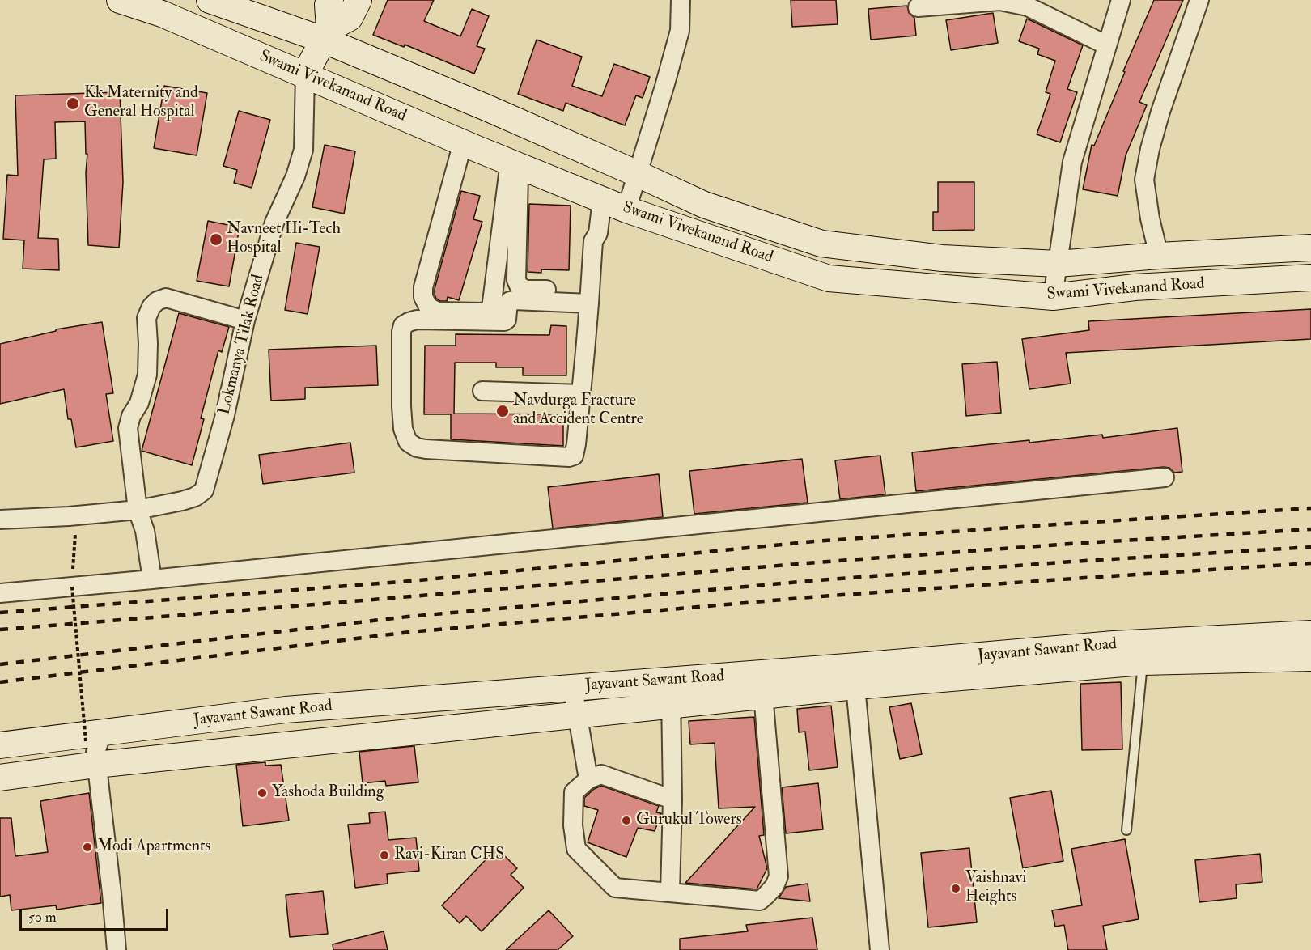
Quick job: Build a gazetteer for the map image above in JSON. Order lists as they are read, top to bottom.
{
  "streets": {
    "street": ["Swami Vivekanand Road", "Lokmanya Tilak Road", "Jayavant Sawant Road"]
  },
  "crossings": [
    ["Swami Vivekanand Road", "Lokmanya Tilak Road"]
  ],
  "places": [
    "Kk Maternity and General Hospital",
    "Navneet Hi-Tech Hospital",
    "Navdurga Fracture and Accident Centre",
    "Yashoda Building",
    "Gurukul Towers",
    "Modi Apartments",
    "Ravi-Kiran CHS",
    "Vaishnavi Heights"
  ],
  "scale_bar": "50 m"
}
